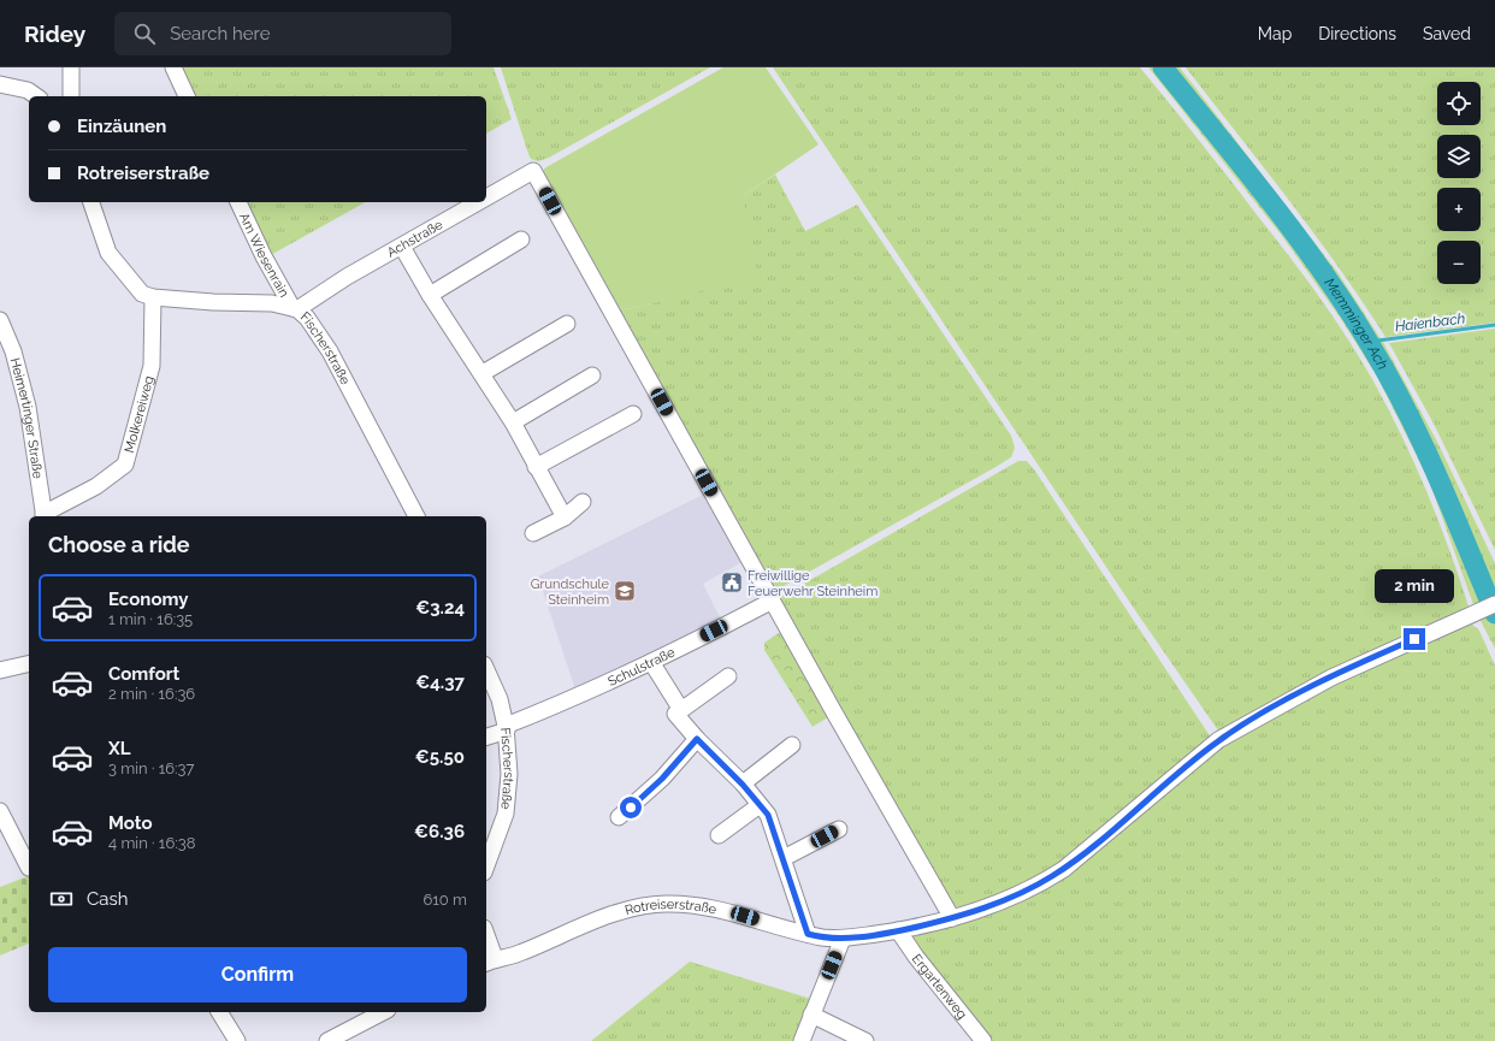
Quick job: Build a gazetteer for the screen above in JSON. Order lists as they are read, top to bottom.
{
  "streets": {
    "street": [
      "Achstraße",
      "Am Wiesenrain",
      "Fischerstraße",
      "Molkereiweg",
      "Heimertinger Straße",
      "Schulstraße",
      "Rotreiserstraße",
      "Ergartenweg"
    ]
  },
  "crossings": [
    ["Achstraße", "Am Wiesenrain"],
    ["Achstraße", "Fischerstraße"],
    ["Achstraße", "Schulstraße"],
    ["Am Wiesenrain", "Fischerstraße"],
    ["Fischerstraße", "Molkereiweg"],
    ["Fischerstraße", "Schulstraße"],
    ["Molkereiweg", "Heimertinger Straße"],
    ["Rotreiserstraße", "Ergartenweg"]
  ],
  "water": ["Haienbach", "Memminger Ach"],
  "places": {
    "public building": ["Freiwillige Feuerwehr Steinheim"],
    "school or university": ["Grundschule Steinheim"]
  },
  "page": {
    "header": "Ridey",
    "search": "Search here",
    "nav": ["Map", "Directions", "Saved"],
    "map_buttons": ["+", "−"],
    "banner": ["Einzäunen", "Rotreiserstraße"],
    "heading": "Choose a ride",
    "bubble": "2 min",
    "list": [
      {
        "name": "Economy",
        "note": "1 min · 16:35",
        "value": "€3.24"
      },
      {
        "name": "Comfort",
        "note": "2 min · 16:36",
        "value": "€4.37"
      },
      {
        "name": "XL",
        "note": "3 min · 16:37",
        "value": "€5.50"
      },
      {
        "name": "Moto",
        "note": "4 min · 16:38",
        "value": "€6.36"
      }
    ],
    "pay": ["Cash", "610 m"],
    "buttons": "Confirm"
  }
}
